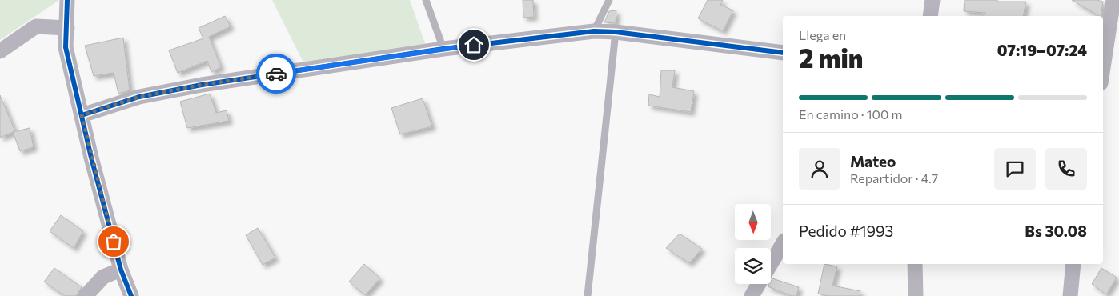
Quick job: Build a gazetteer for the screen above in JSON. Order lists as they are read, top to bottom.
{
  "north": "bottom",
  "page": {
    "heading": ["2 min", "Llega en", "07:19–07:24"],
    "panel": [
      "Mateo",
      "Repartidor · 4.7",
      "Pedido #1993",
      "Bs 30.08"
    ],
    "bar": "En camino · 100 m"
  }
}
